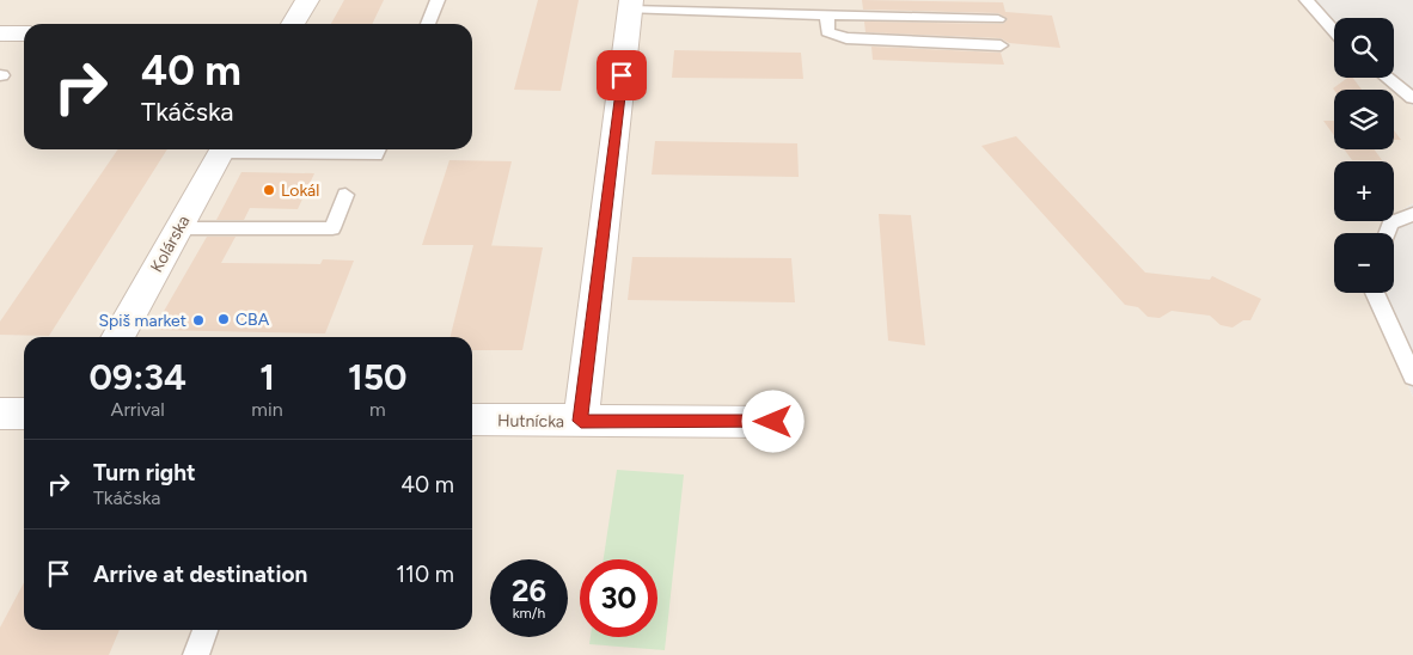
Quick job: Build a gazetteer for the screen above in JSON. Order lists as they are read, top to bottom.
{
  "streets": {
    "street": ["Kolárska", "Hutnícka"]
  },
  "places": ["Lokál", "CBA", "Spiš market"],
  "page": {
    "map_buttons": ["+", "−"],
    "turn": ["40 m", "Tkáčska"],
    "eta": [
      "09:34",
      "Arrival",
      "1",
      "min",
      "150",
      "m"
    ],
    "list": [
      {
        "name": "Turn right",
        "note": "Tkáčska",
        "value": "40 m"
      },
      {
        "name": "Arrive at destination",
        "value": "110 m"
      }
    ],
    "speed": "26 km/h",
    "limit": "30"
  }
}
